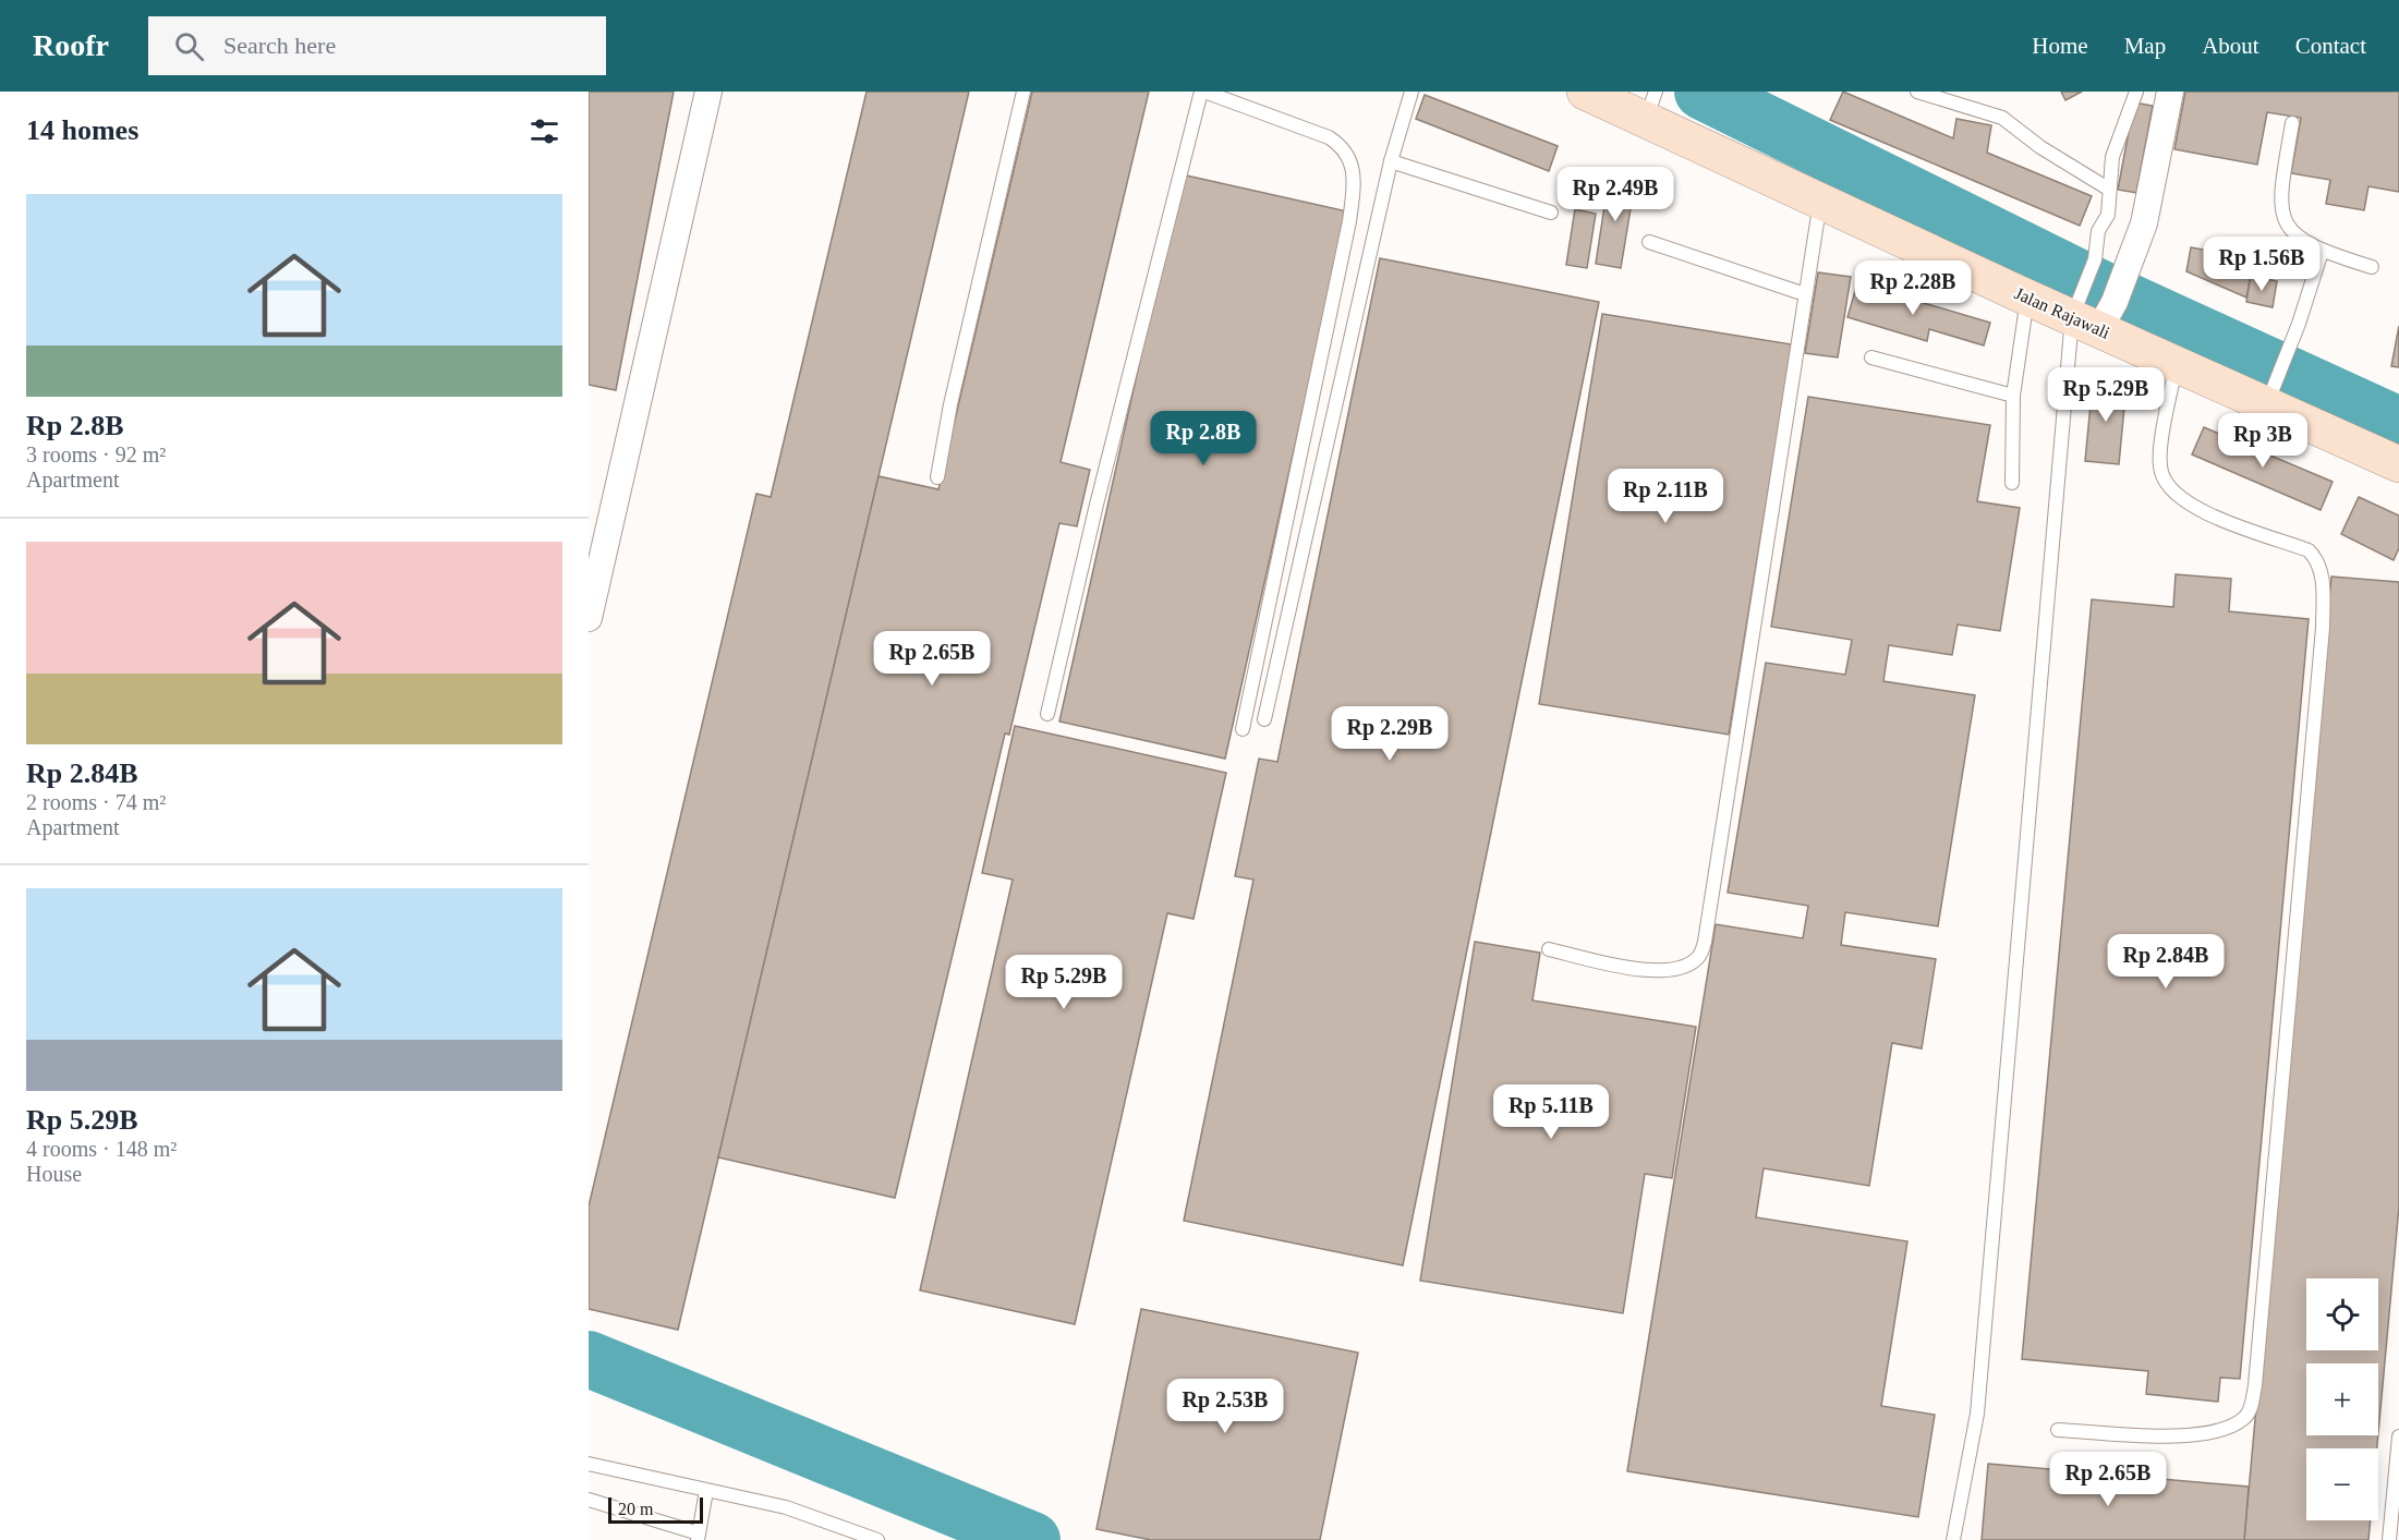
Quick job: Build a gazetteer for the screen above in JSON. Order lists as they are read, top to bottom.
{
  "streets": {
    "street": ["Jalan Rajawali"]
  },
  "scale_bar": "20 m",
  "page": {
    "header": "Roofr",
    "search": "Search here",
    "nav": [
      "Home",
      "Map",
      "About",
      "Contact"
    ],
    "heading": "14 homes",
    "price": [
      "Rp 2.49B",
      "Rp 1.56B",
      "Rp 2.28B",
      "Rp 5.29B",
      "Rp 2.8B",
      "Rp 3B",
      "Rp 2.11B",
      "Rp 2.65B",
      "Rp 2.29B",
      "Rp 2.84B",
      "Rp 5.29B",
      "Rp 5.11B",
      "Rp 2.53B",
      "Rp 2.65B"
    ],
    "list": [
      {
        "name": "Rp 2.8B",
        "note": "3 rooms · 92 m² · Apartment"
      },
      {
        "name": "Rp 2.84B",
        "note": "2 rooms · 74 m² · Apartment"
      },
      {
        "name": "Rp 5.29B",
        "note": "4 rooms · 148 m² · House"
      }
    ],
    "map_buttons": ["+", "−"],
    "scale": "20 m"
  }
}
